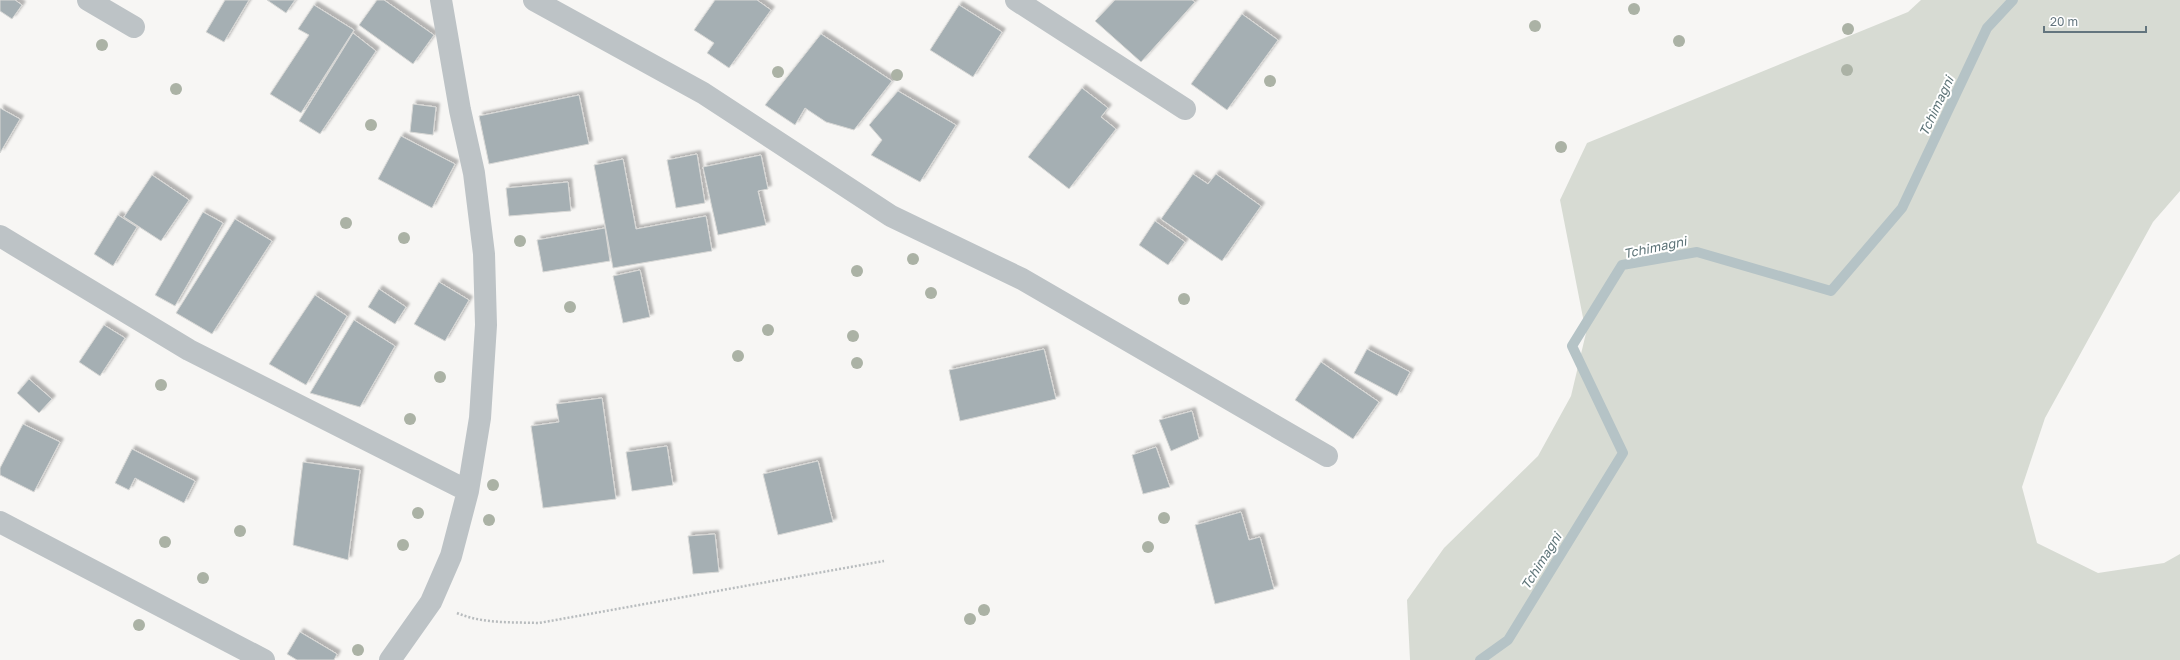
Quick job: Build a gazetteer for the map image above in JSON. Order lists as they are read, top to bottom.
{
  "water": ["Tchimagni"],
  "scale_bar": "20 m"
}
